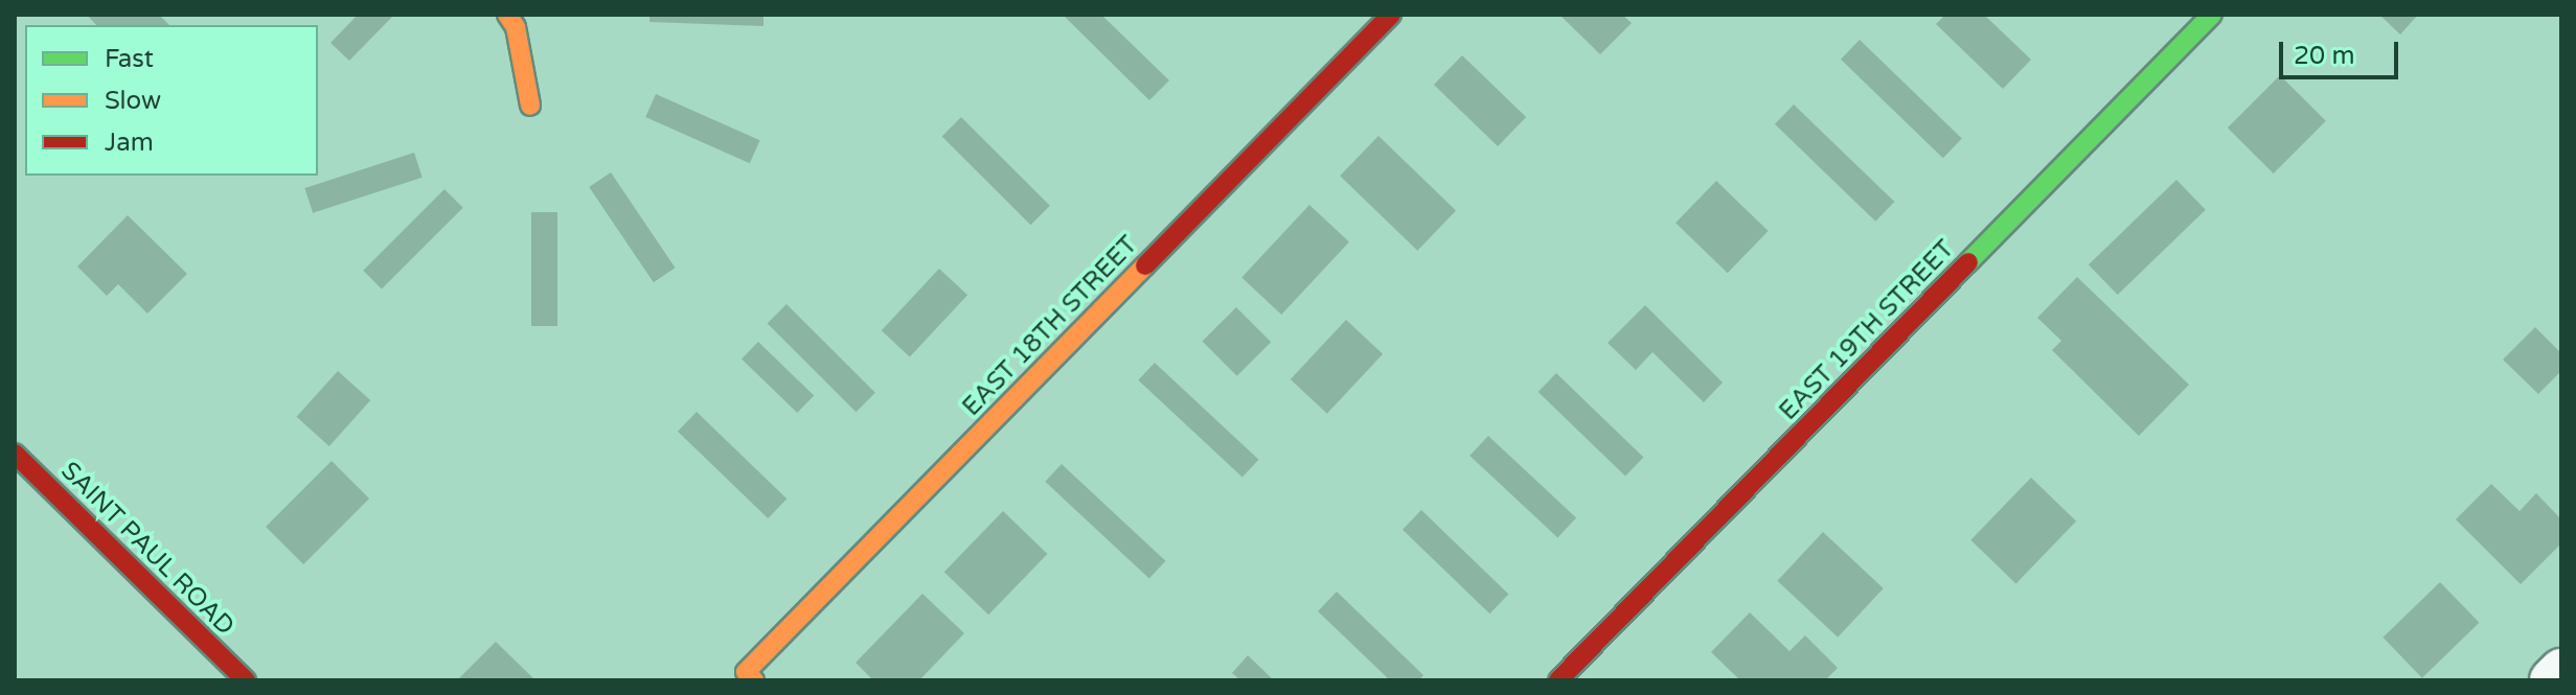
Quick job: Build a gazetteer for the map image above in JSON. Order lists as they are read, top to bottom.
{
  "streets": {
    "street": ["EAST 18TH STREET", "EAST 19TH STREET", "SAINT PAUL ROAD"]
  },
  "legend": ["Fast", "Slow", "Jam"],
  "scale_bar": "20 m"
}
